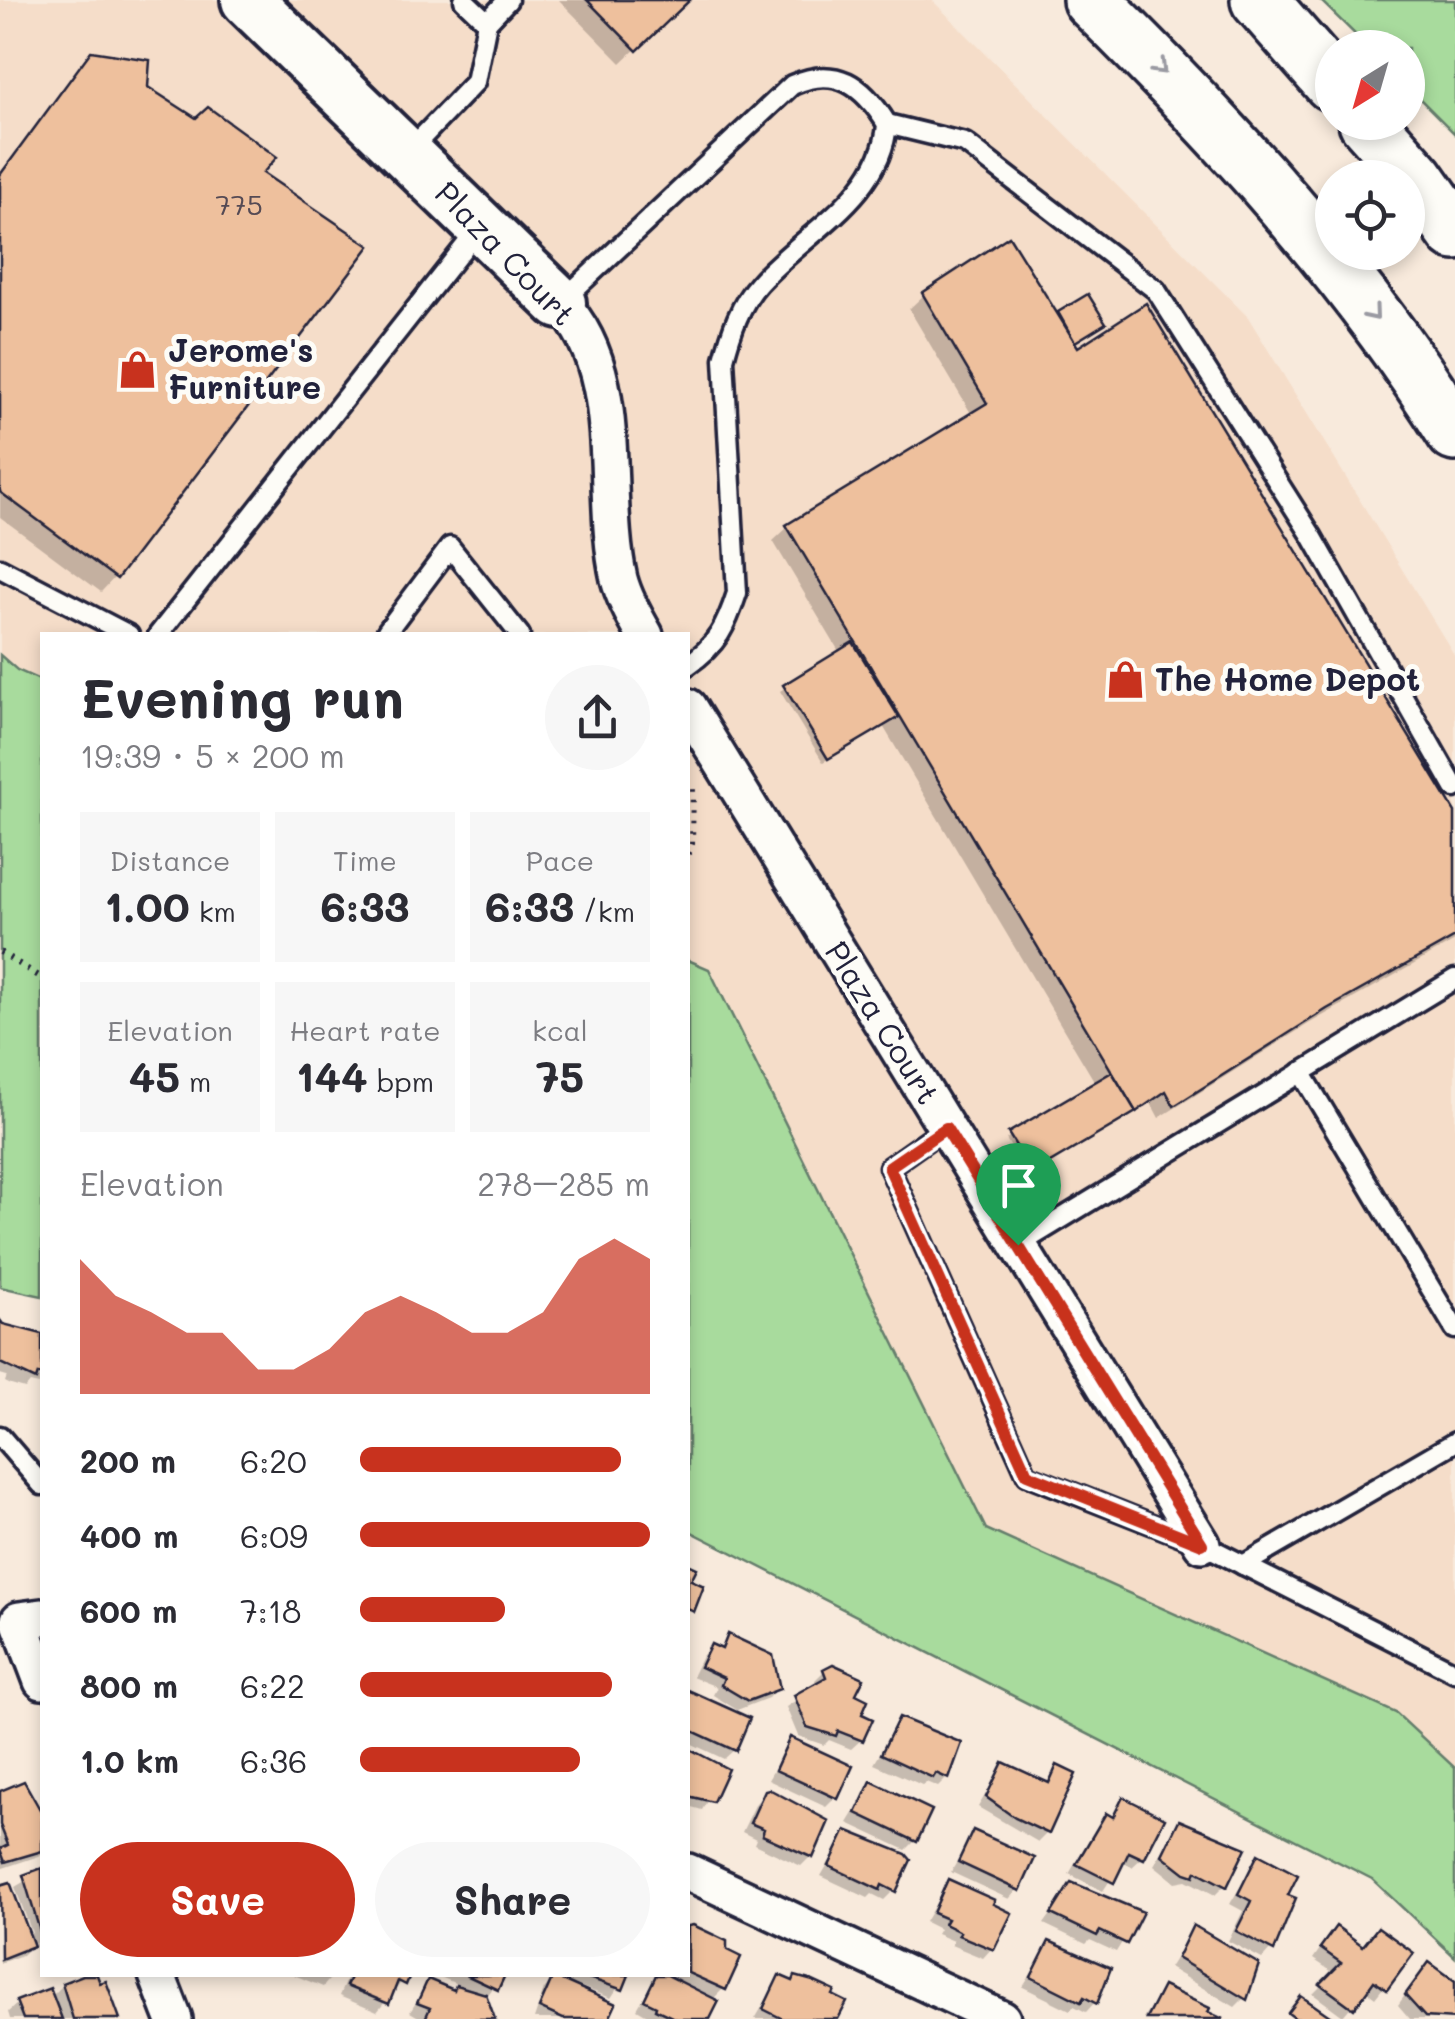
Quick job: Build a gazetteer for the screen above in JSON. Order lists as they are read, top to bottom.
{
  "streets": {
    "street": ["Plaza Court"]
  },
  "places": {
    "shop": ["Jerome's Furniture", "The Home Depot"]
  },
  "house_numbers": ["775"],
  "north": "bottom left",
  "page": {
    "heading": ["Evening run", "19:39 · 5 × 200 m"],
    "stats": [
      ["Distance", "1.00 km"],
      ["Time", "6:33"],
      ["Pace", "6:33 /km"],
      ["Elevation", "45 m"],
      ["Heart rate", "144 bpm"],
      ["kcal", "75"]
    ],
    "chart": ["Elevation", "278–285 m"],
    "list": [
      {
        "name": "200 m",
        "note": "6:20"
      },
      {
        "name": "400 m",
        "note": "6:09"
      },
      {
        "name": "600 m",
        "note": "7:18"
      },
      {
        "name": "800 m",
        "note": "6:22"
      },
      {
        "name": "1.0 km",
        "note": "6:36"
      }
    ],
    "buttons": ["Save", "Share"]
  }
}
